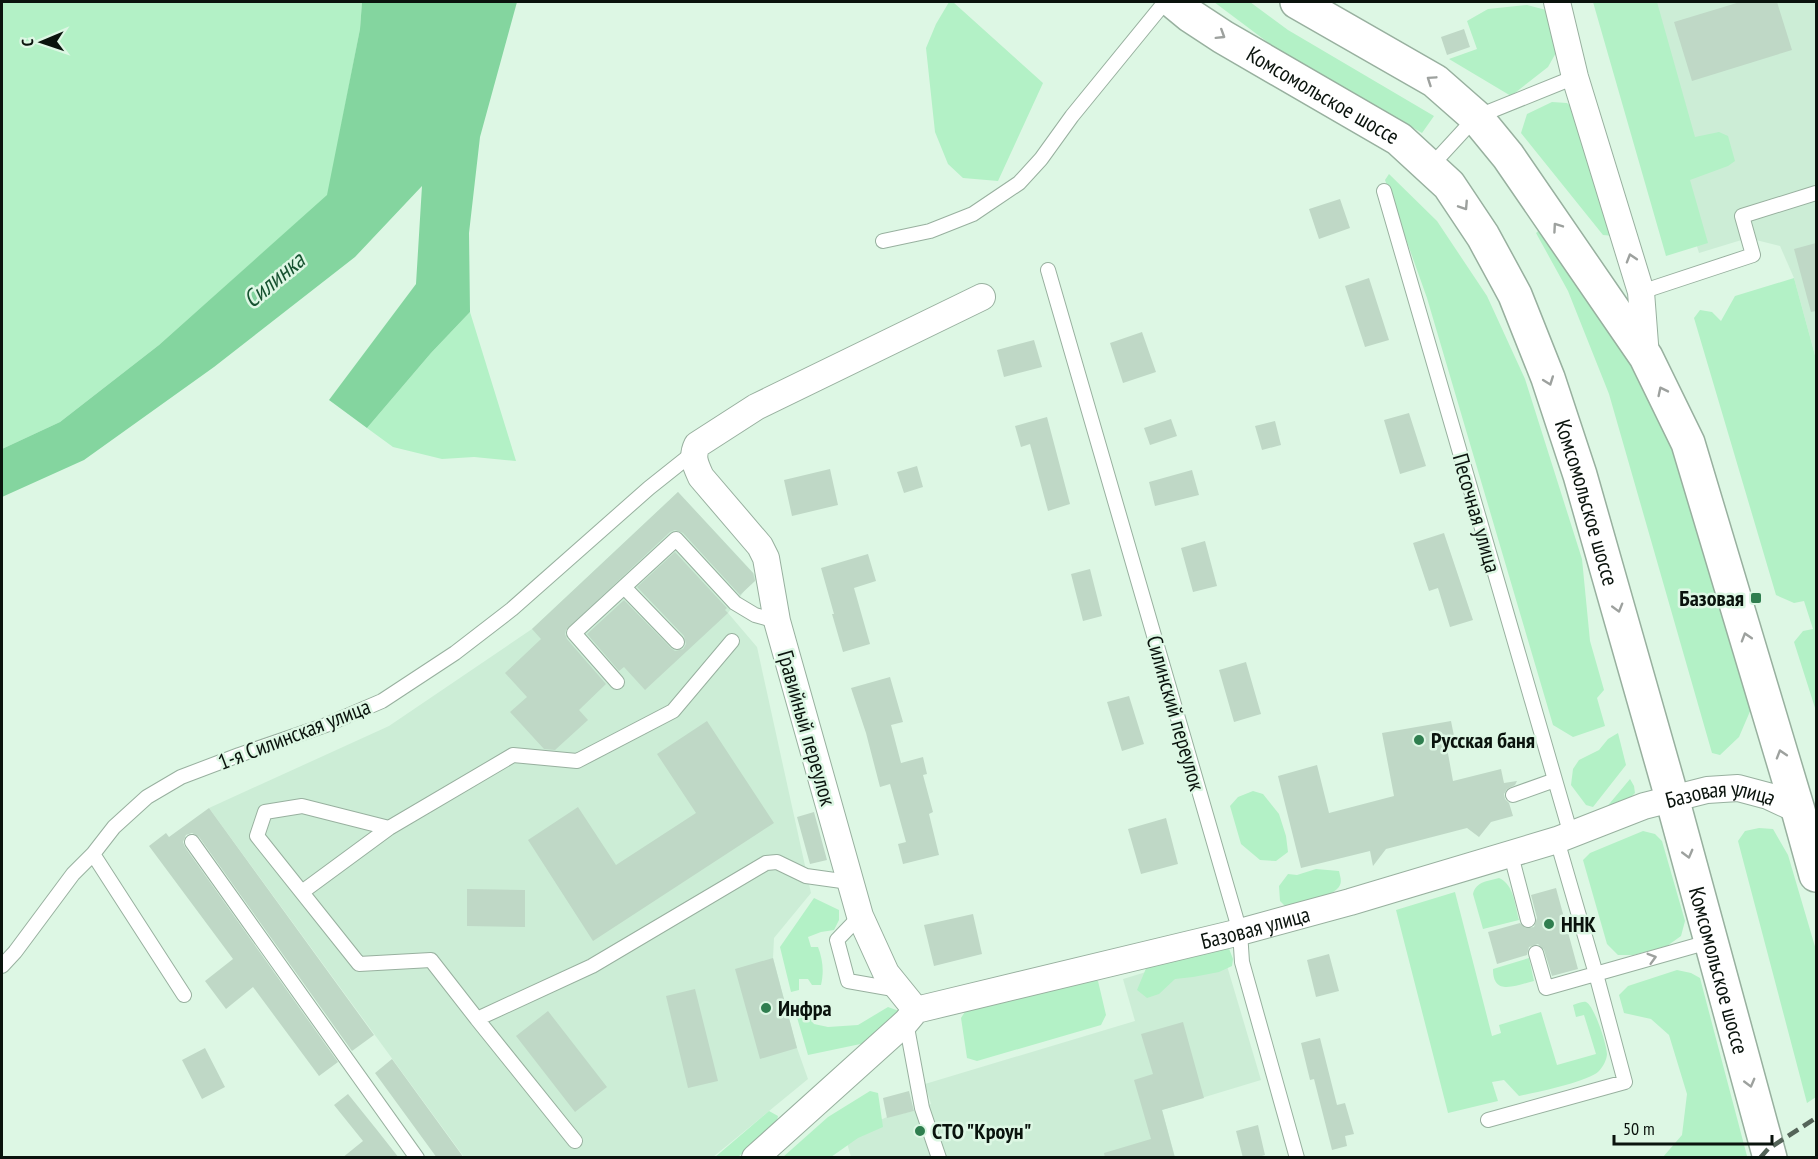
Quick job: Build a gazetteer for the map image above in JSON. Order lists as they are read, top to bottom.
{
  "streets": {
    "main road": ["Комсомольское шоссе"],
    "street": ["Гравийный переулок", "Базовая улица"],
    "lane": ["Песочная улица", "Силинский переулок", "1-я Силинская улица"]
  },
  "crossings": [
    ["Комсомольское шоссе", "Базовая улица"],
    ["Песочная улица", "Базовая улица"],
    ["Силинский переулок", "Базовая улица"],
    ["Гравийный переулок", "1-я Силинская улица"],
    ["Гравийный переулок", "Базовая улица"]
  ],
  "water": ["Силинка"],
  "places": {
    "transit": ["Базовая"],
    "other": [
      "Русская баня",
      "ННК",
      "Инфра",
      "СТО \"Кроун\""
    ]
  },
  "scale_bar": "50 m",
  "north": "left"
}
